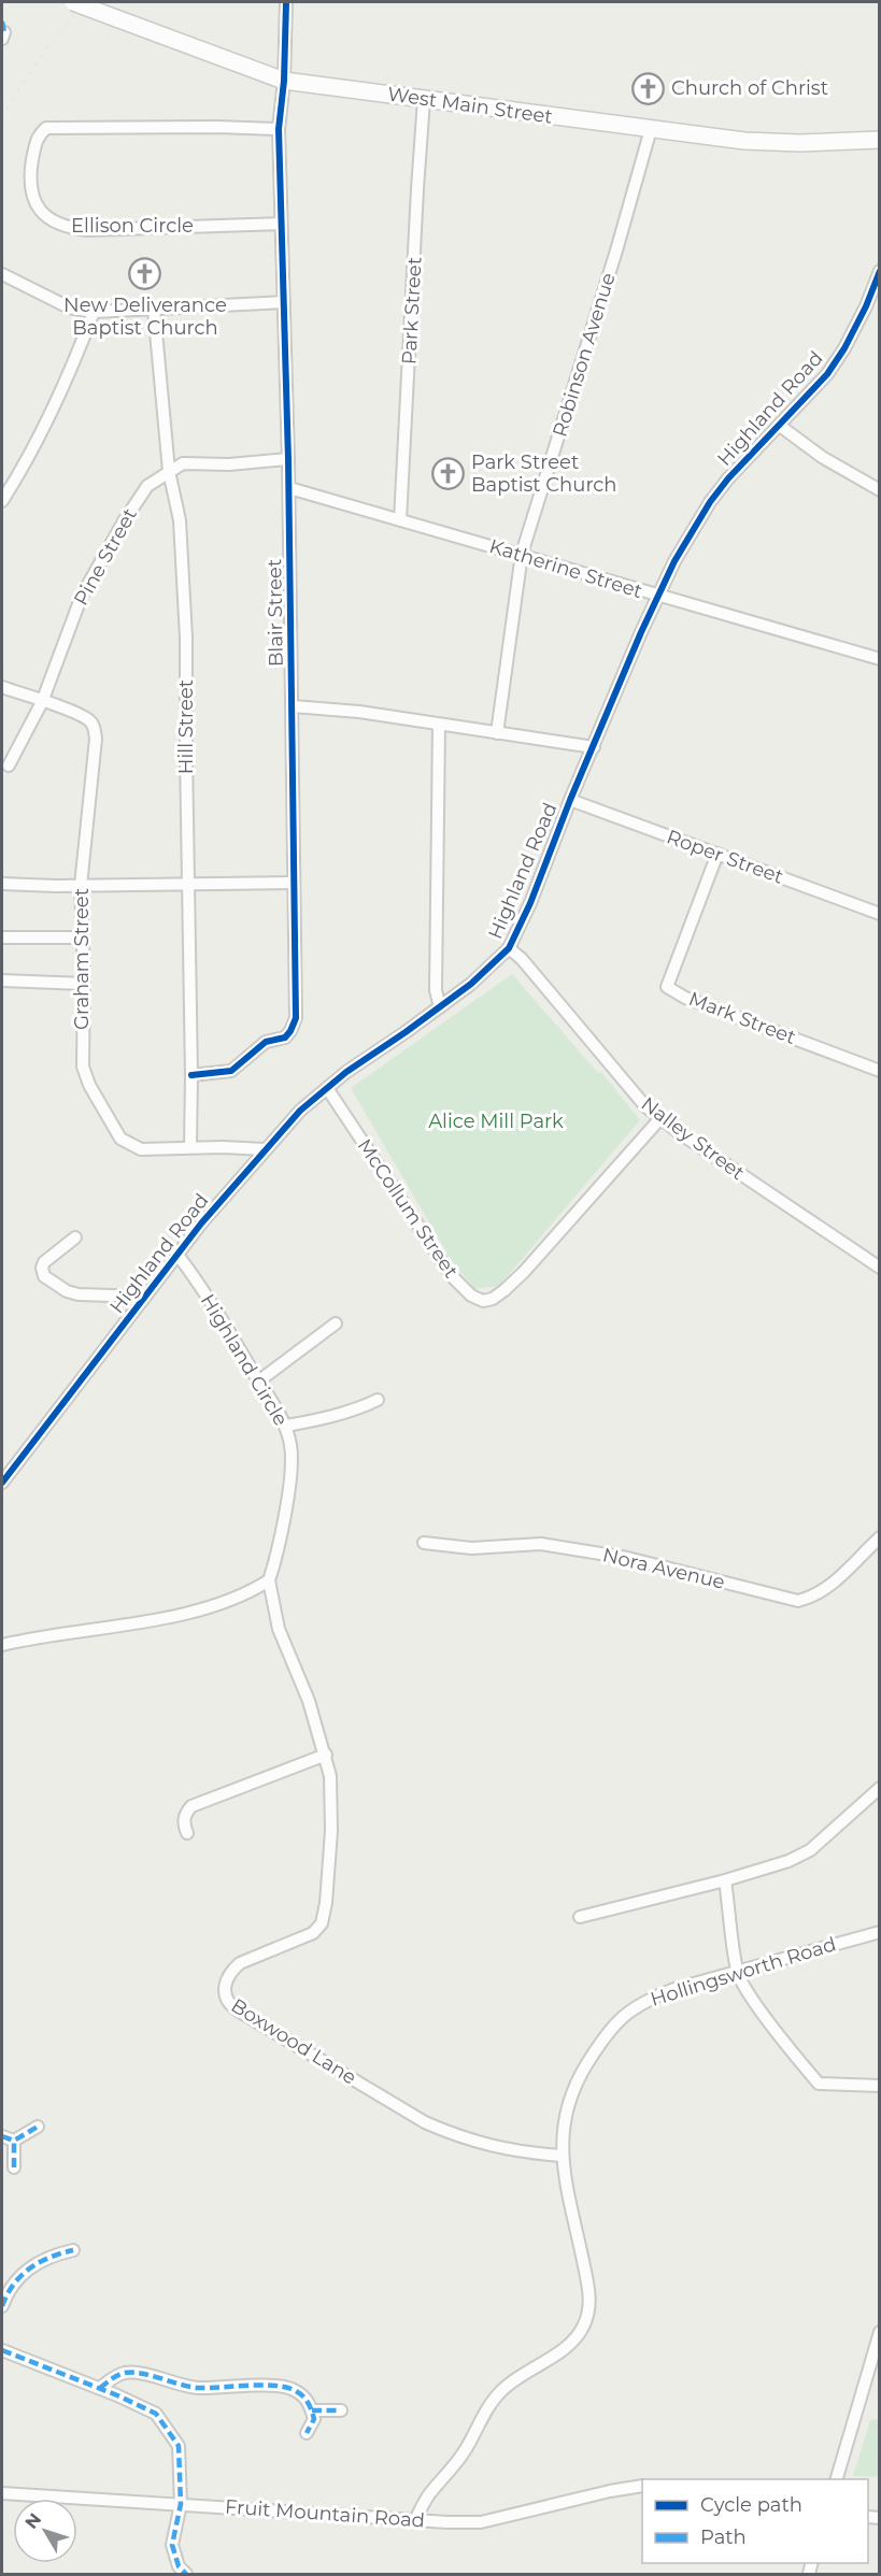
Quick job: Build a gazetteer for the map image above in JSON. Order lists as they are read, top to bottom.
{
  "streets": {
    "main road": ["West Main Street"],
    "street": [
      "Ellison Circle",
      "Park Street",
      "Robinson Avenue",
      "Highland Road",
      "Pine Street",
      "Katherine Street",
      "Blair Street",
      "Hill Street",
      "Roper Street",
      "Graham Street",
      "Mark Street",
      "Nalley Street",
      "McCollum Street",
      "Highland Circle",
      "Nora Avenue",
      "Hollingsworth Road",
      "Boxwood Lane",
      "Fruit Mountain Road"
    ]
  },
  "crossings": [
    ["West Main Street", "Park Street"],
    ["West Main Street", "Robinson Avenue"],
    ["West Main Street", "Blair Street"],
    ["Ellison Circle", "Blair Street"],
    ["Park Street", "Katherine Street"],
    ["Robinson Avenue", "Katherine Street"],
    ["Highland Road", "Katherine Street"],
    ["Highland Road", "Roper Street"],
    ["Highland Road", "Graham Street"],
    ["Highland Road", "Nalley Street"],
    ["Highland Road", "McCollum Street"],
    ["Highland Road", "Highland Circle"],
    ["Pine Street", "Blair Street"],
    ["Pine Street", "Hill Street"],
    ["Pine Street", "Graham Street"],
    ["Katherine Street", "Blair Street"],
    ["Blair Street", "Hill Street"],
    ["Hill Street", "Graham Street"],
    ["Roper Street", "Mark Street"],
    ["Nalley Street", "McCollum Street"],
    ["Highland Circle", "Boxwood Lane"],
    ["Hollingsworth Road", "Boxwood Lane"],
    ["Hollingsworth Road", "Fruit Mountain Road"]
  ],
  "parks": ["Alice Mill Park"],
  "places": {
    "church": ["Church of Christ", "New Deliverance Baptist Church", "Park Street Baptist Church"]
  },
  "legend": ["Cycle path", "Path"],
  "north": "top left"
}
